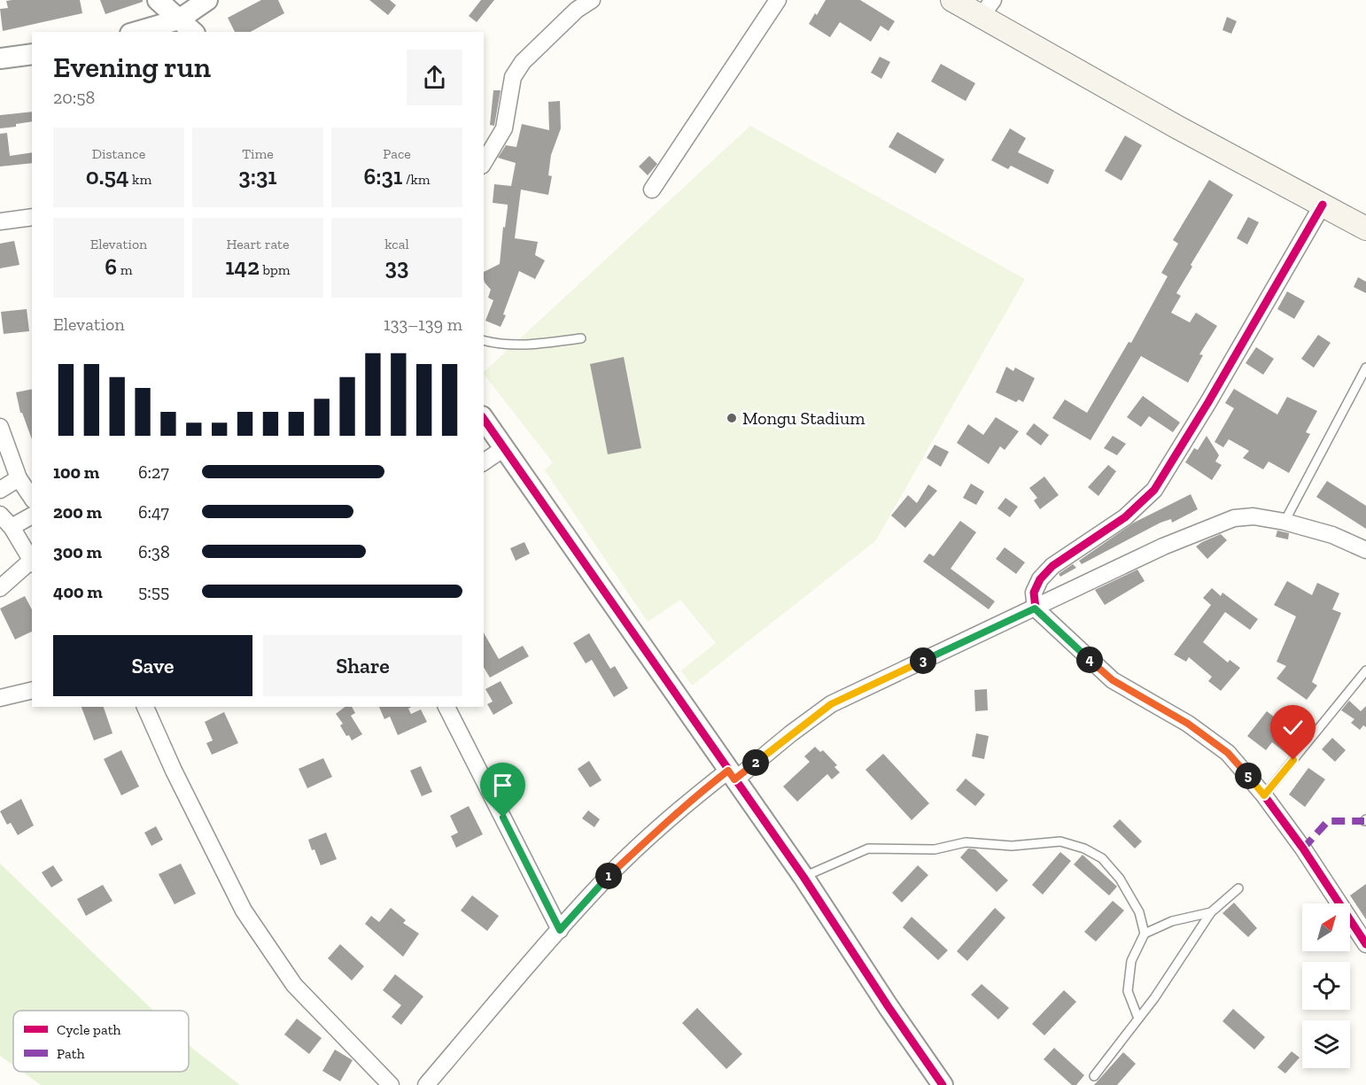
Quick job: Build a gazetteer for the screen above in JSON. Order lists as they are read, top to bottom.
{
  "places": ["Mongu Stadium"],
  "legend": ["Cycle path", "Path"],
  "north": "top right",
  "page": {
    "heading": ["Evening run", "20:58"],
    "stats": [
      ["Distance", "0.54 km"],
      ["Time", "3:31"],
      ["Pace", "6:31 /km"],
      ["Elevation", "6 m"],
      ["Heart rate", "142 bpm"],
      ["kcal", "33"]
    ],
    "chart": ["Elevation", "133–139 m"],
    "list": [
      {
        "name": "100 m",
        "note": "6:27"
      },
      {
        "name": "200 m",
        "note": "6:47"
      },
      {
        "name": "300 m",
        "note": "6:38"
      },
      {
        "name": "400 m",
        "note": "5:55"
      }
    ],
    "buttons": ["Save", "Share"],
    "pins": [
      "4",
      "3",
      "2",
      "5",
      "1"
    ]
  }
}
